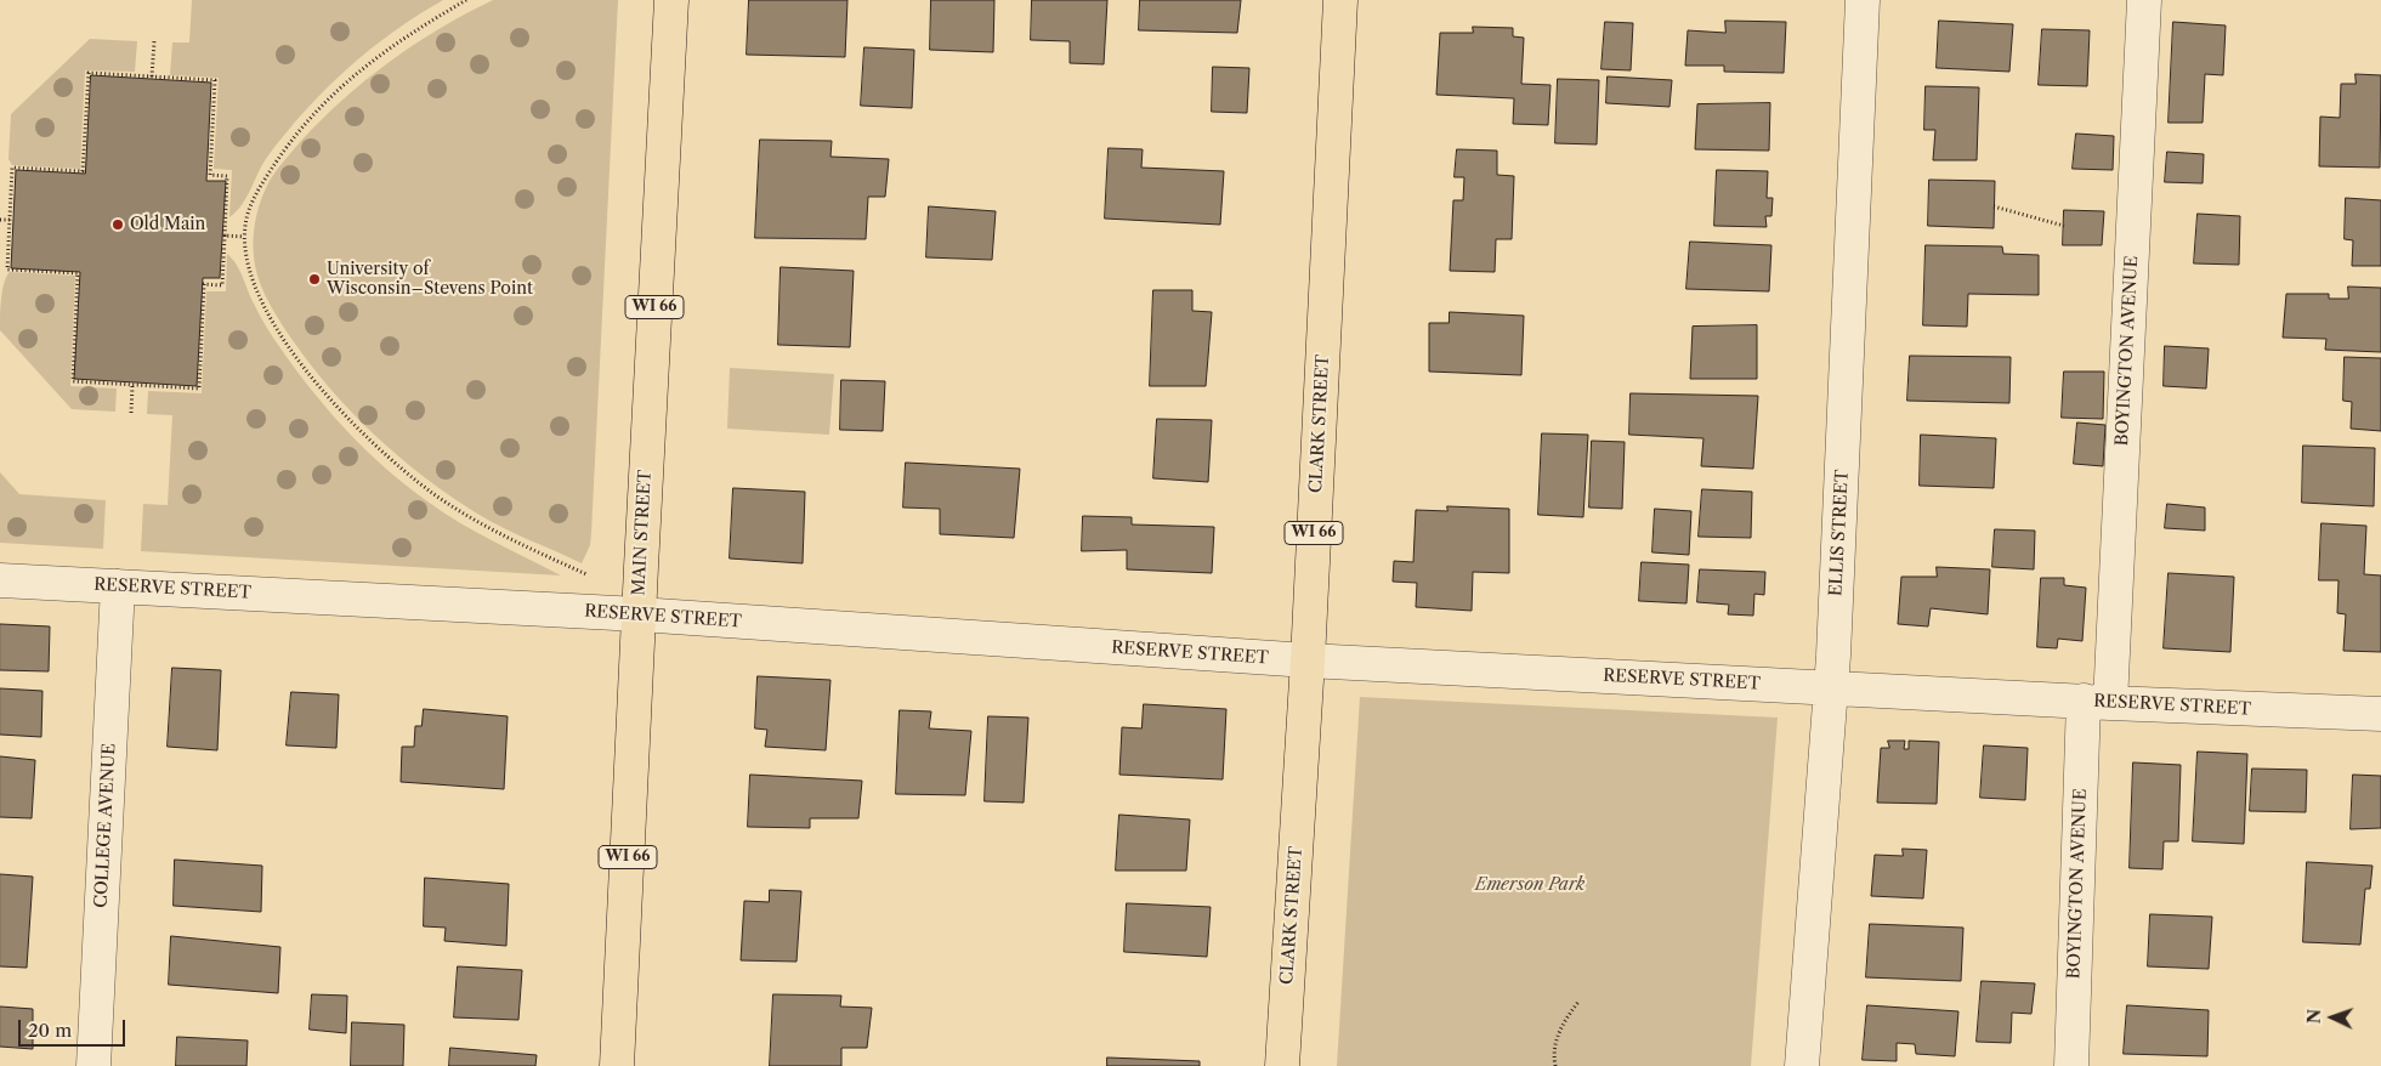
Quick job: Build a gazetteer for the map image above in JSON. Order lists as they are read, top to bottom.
{
  "streets": {
    "main road": ["WI 66", "CLARK STREET", "MAIN STREET"],
    "street": [
      "BOYINGTON AVENUE",
      "ELLIS STREET",
      "RESERVE STREET",
      "COLLEGE AVENUE"
    ]
  },
  "crossings": [
    ["BOYINGTON AVENUE", "RESERVE STREET"],
    ["CLARK STREET", "RESERVE STREET"],
    ["MAIN STREET", "RESERVE STREET"],
    ["ELLIS STREET", "RESERVE STREET"],
    ["RESERVE STREET", "COLLEGE AVENUE"]
  ],
  "parks": ["Emerson Park"],
  "places": ["Old Main", "University of Wisconsin–Stevens Point"],
  "scale_bar": "20 m",
  "north": "left"
}
